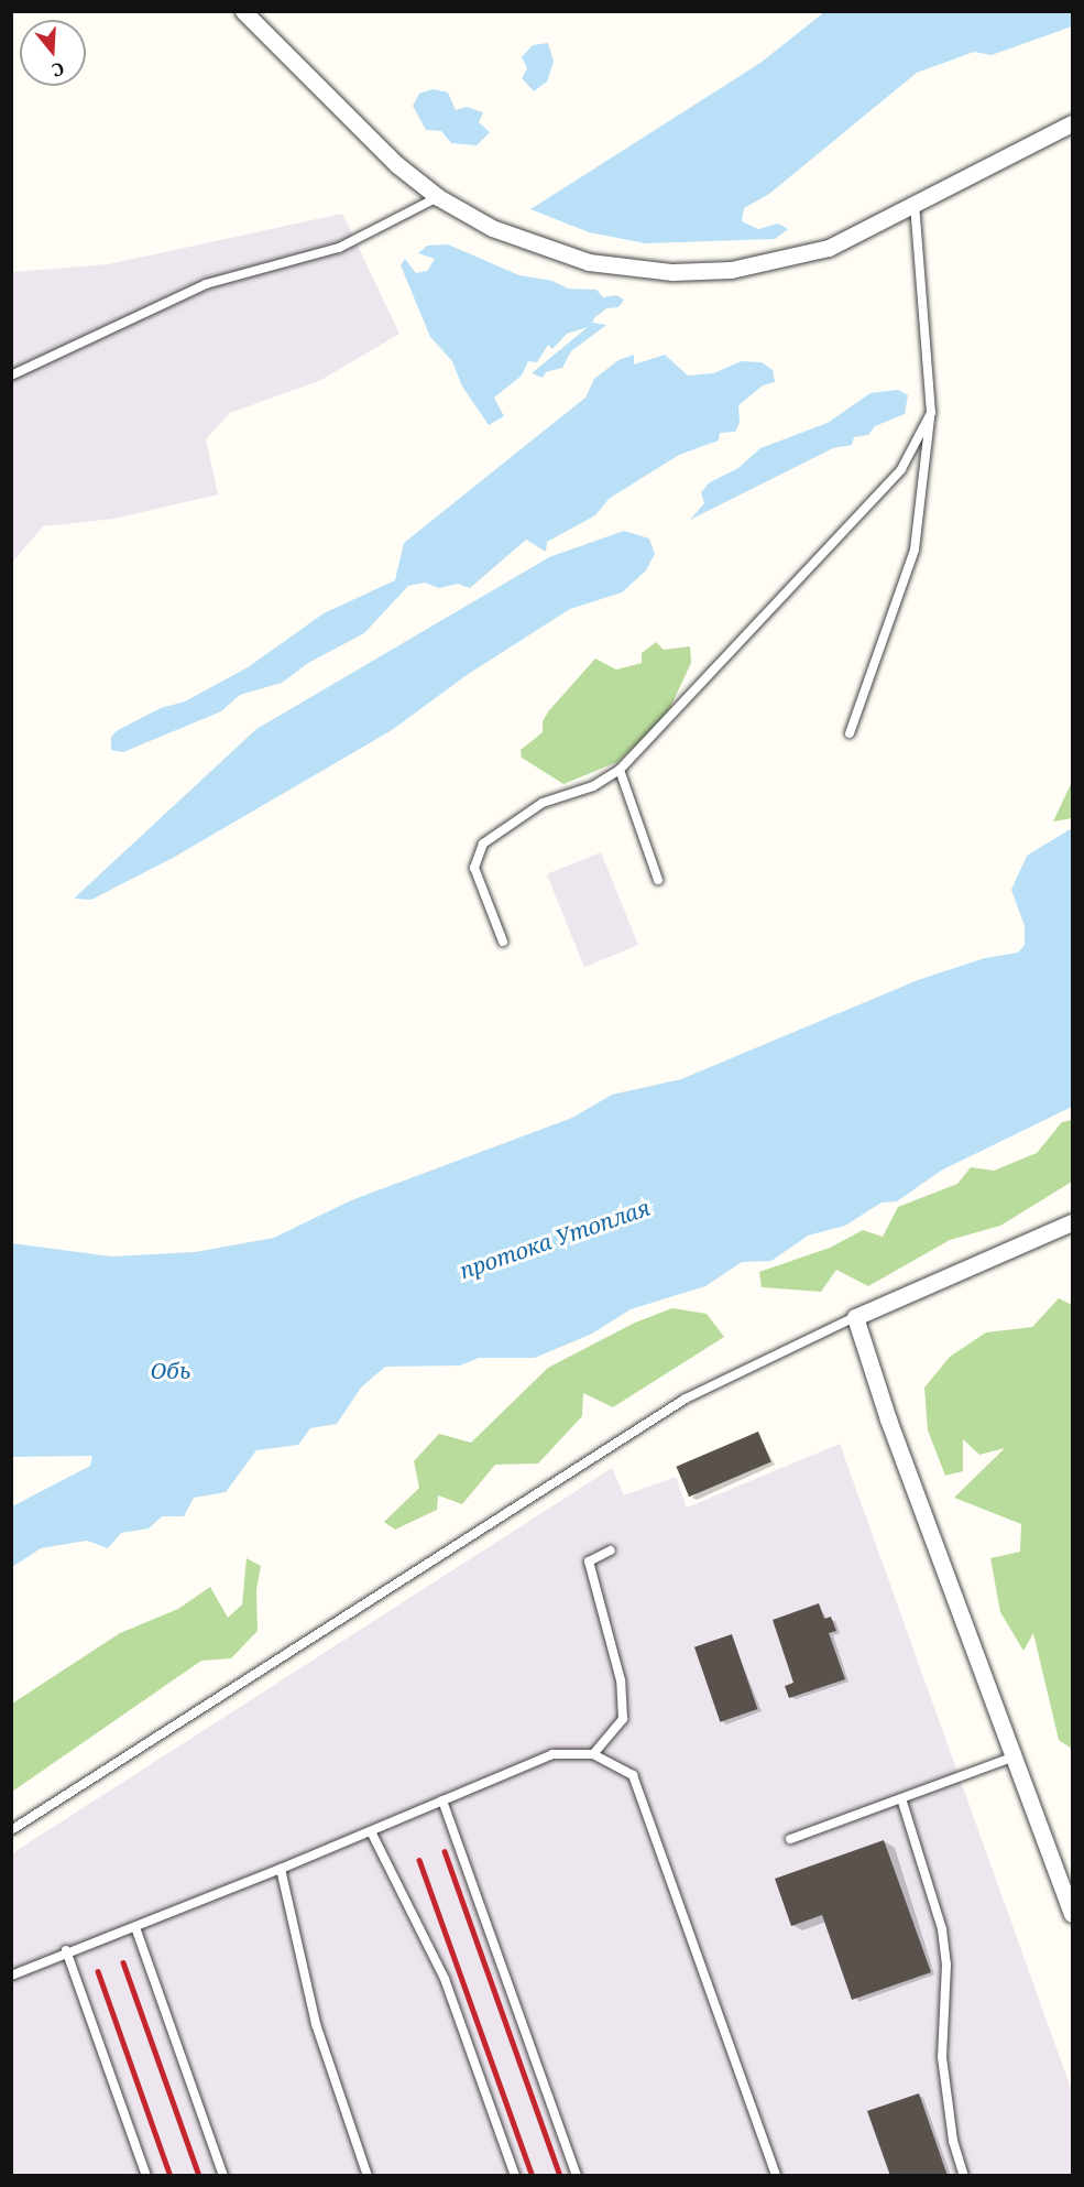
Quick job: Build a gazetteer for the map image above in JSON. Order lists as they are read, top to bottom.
{
  "water": ["протока Утоплая", "Обь"],
  "north": "bottom"
}
